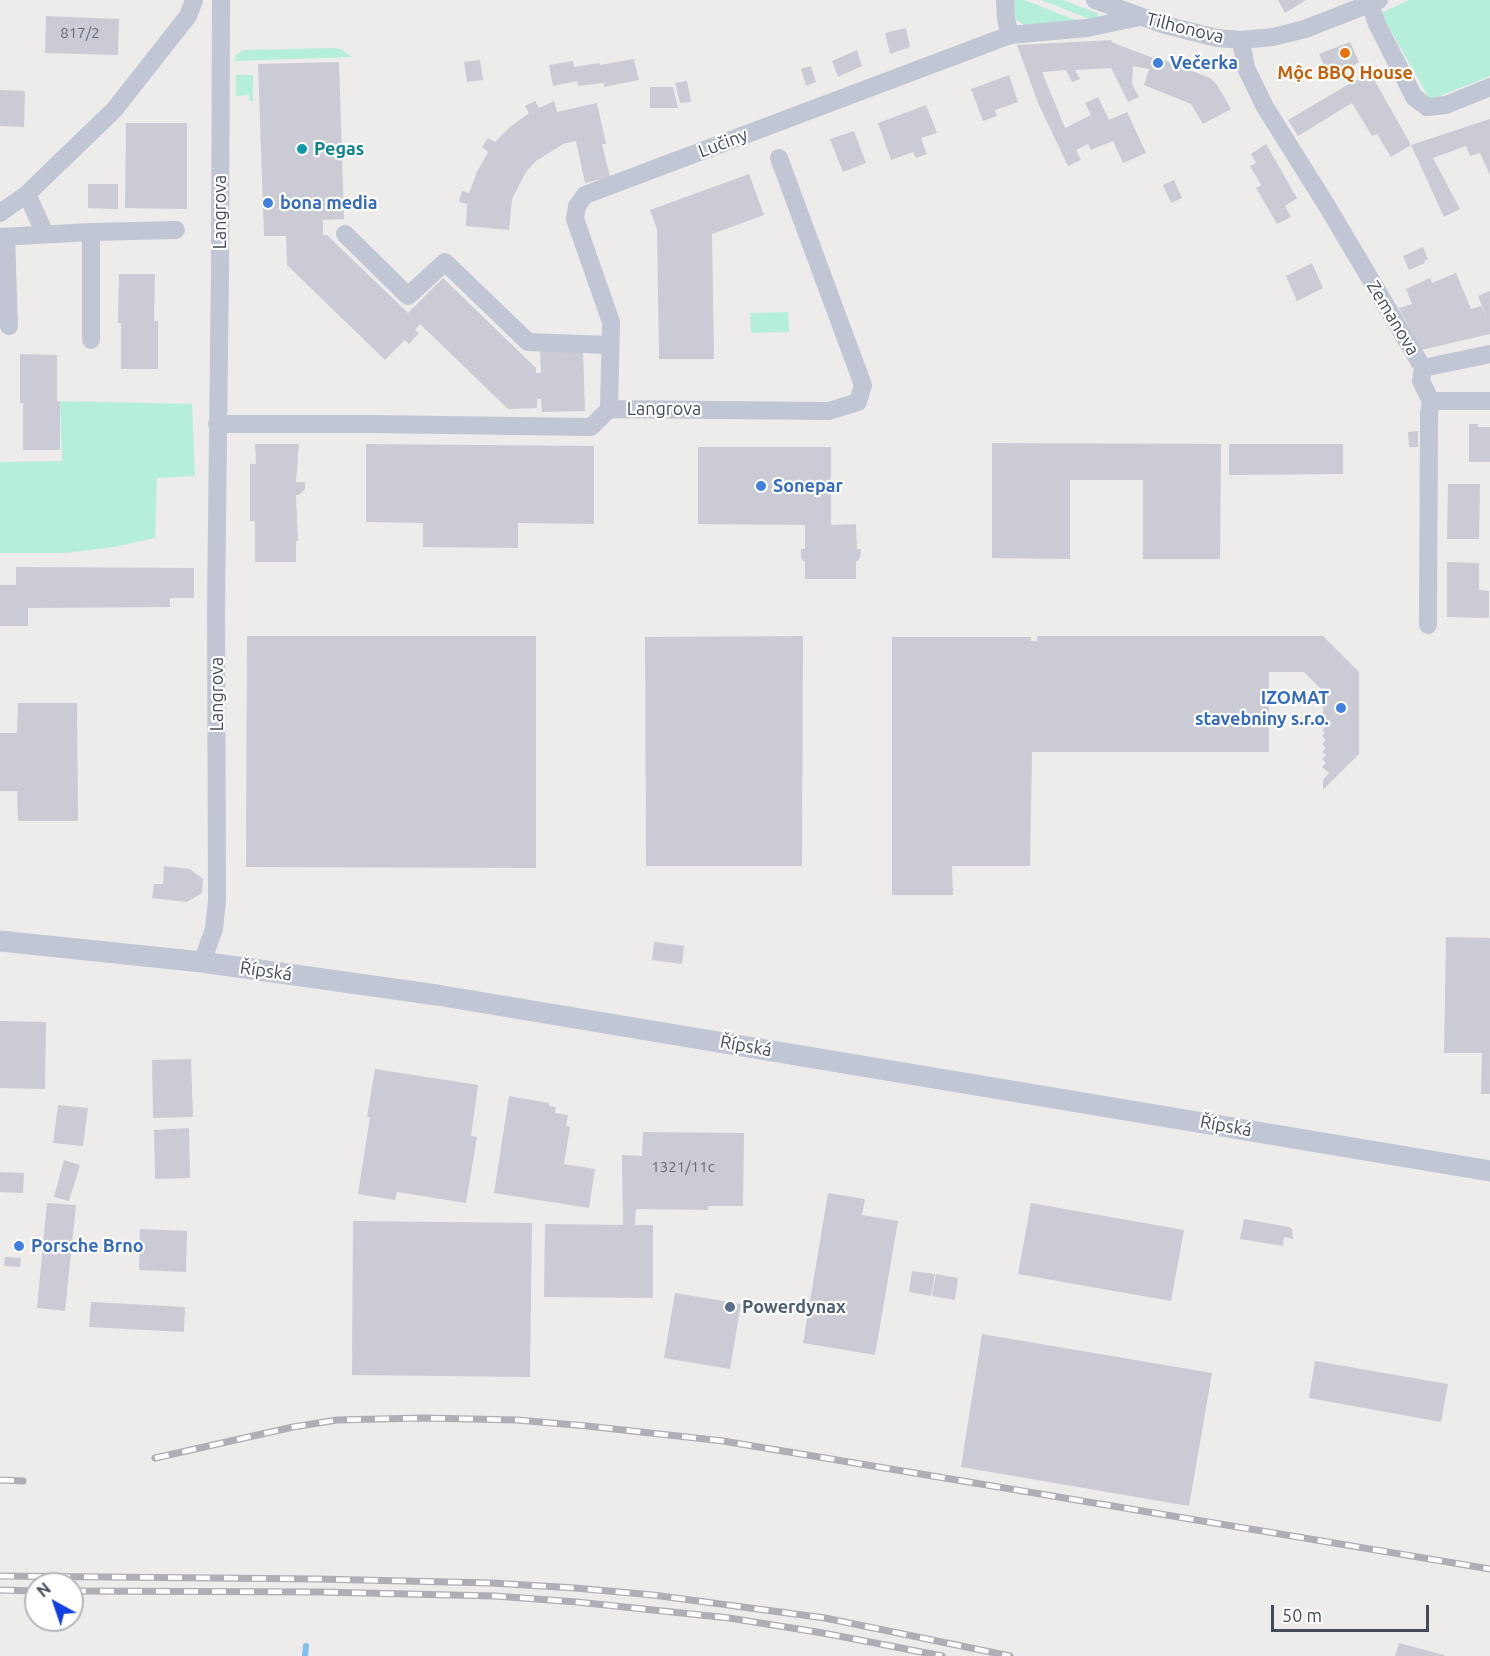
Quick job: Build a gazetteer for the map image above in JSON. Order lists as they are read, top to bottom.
{
  "streets": {
    "street": [
      "Tilhonova",
      "Lučiny",
      "Langrova",
      "Zemanova",
      "Řípská"
    ]
  },
  "crossings": [
    ["Tilhonova", "Lučiny"],
    ["Tilhonova", "Zemanova"],
    ["Lučiny", "Langrova"],
    ["Langrova", "Řípská"]
  ],
  "places": [
    "Mộc BBQ House",
    "Večerka",
    "Pegas",
    "bona media",
    "Sonepar",
    "IZOMAT stavebniny s.r.o.",
    "Porsche Brno",
    "Powerdynax"
  ],
  "house_numbers": ["817/2", "1321/11c"],
  "scale_bar": "50 m",
  "north": "top left"
}
